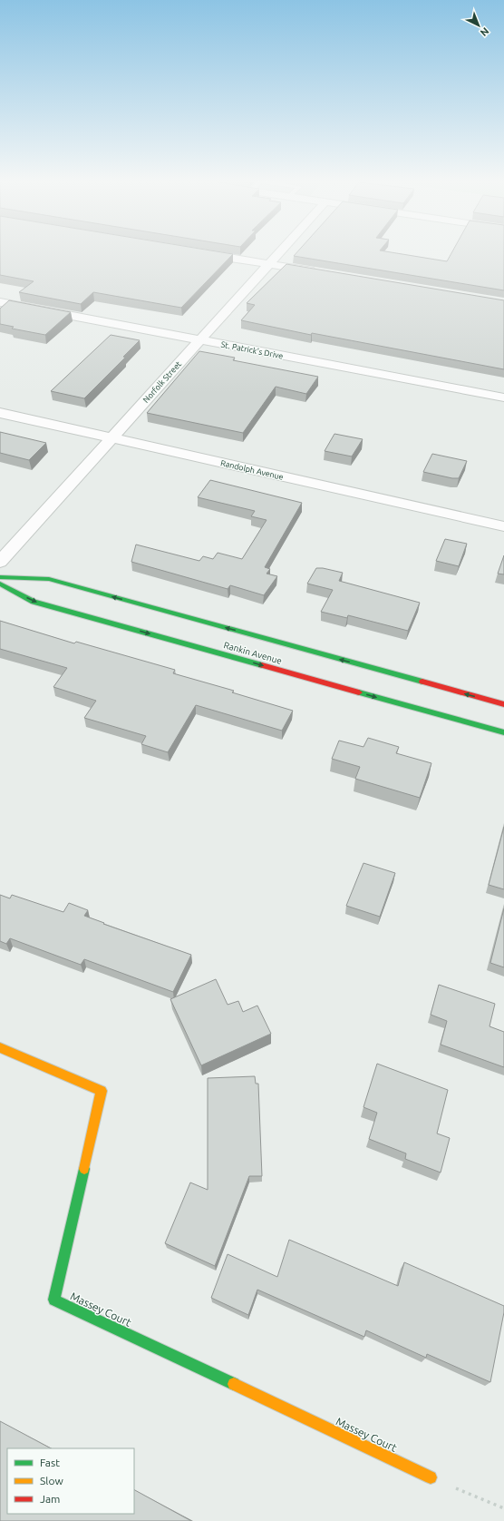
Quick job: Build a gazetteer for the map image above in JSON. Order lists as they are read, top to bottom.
{
  "streets": {
    "street": [
      "St. Patrick's Drive",
      "Norfolk Street",
      "Randolph Avenue",
      "Rankin Avenue",
      "Massey Court"
    ]
  },
  "crossings": [
    ["St. Patrick's Drive", "Norfolk Street"],
    ["Norfolk Street", "Randolph Avenue"]
  ],
  "legend": ["Fast", "Slow", "Jam"],
  "north": "bottom right"
}
